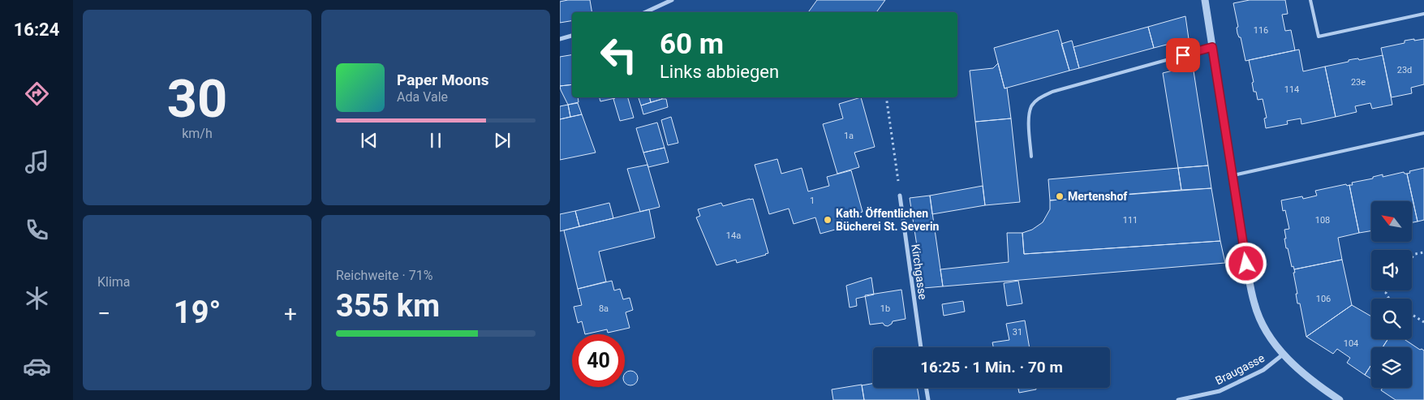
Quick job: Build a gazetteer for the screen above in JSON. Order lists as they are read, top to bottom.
{
  "streets": {
    "street": ["Kirchgasse", "Braugasse"]
  },
  "places": ["Mertenshof", "Kath. Öffentlichen Bücherei St. Severin"],
  "house_numbers": [
    "116",
    "23d",
    "23e",
    "114",
    "1a",
    "1",
    "111",
    "108",
    "14a",
    "106",
    "8a",
    "1b",
    "31",
    "104"
  ],
  "north": "top left",
  "page": {
    "tabs": "16:24",
    "tile": [
      ["30", "km/h"],
      "Klima",
      ["Reichweite · 71%", "355 km"]
    ],
    "turn": ["60 m", "Links abbiegen"],
    "song": ["Paper Moons", "Ada Vale"],
    "heat": ["−", "19°", "+"],
    "limit": "40",
    "trip": "16:25 · 1 Min. · 70 m"
  }
}
